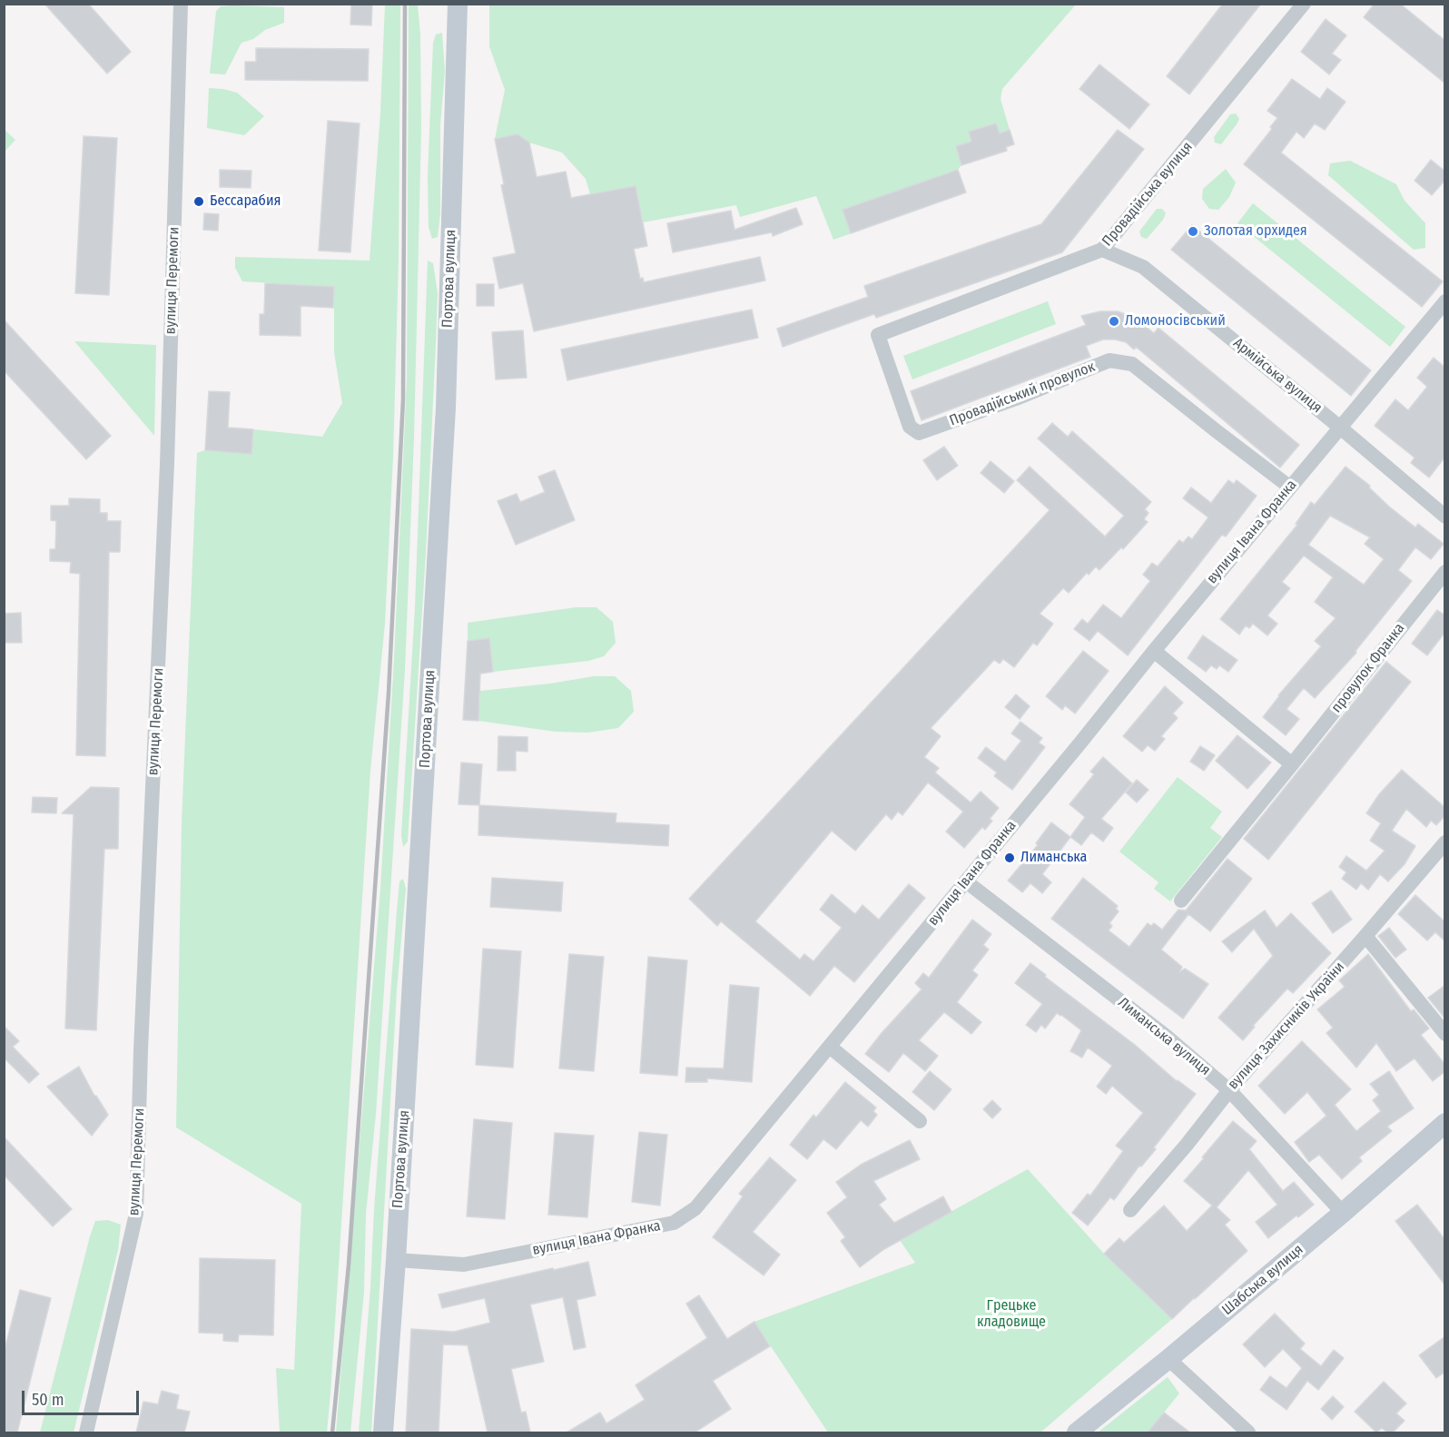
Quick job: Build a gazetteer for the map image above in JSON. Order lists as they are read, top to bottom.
{
  "streets": {
    "main road": ["Портова вулиця", "Шабська вулиця"],
    "street": [
      "Провадійська вулиця",
      "вулиця Перемоги",
      "Армійська вулиця",
      "Провадійський провулок",
      "вулиця Івана Франка",
      "провулок Франка",
      "вулиця Захисників України",
      "Лиманська вулиця"
    ]
  },
  "crossings": [
    ["Провадійська вулиця", "Армійська вулиця"],
    ["Провадійська вулиця", "Провадійський провулок"],
    ["Портова вулиця", "вулиця Івана Франка"],
    ["Армійська вулиця", "вулиця Івана Франка"],
    ["Провадійський провулок", "вулиця Івана Франка"],
    ["вулиця Івана Франка", "Лиманська вулиця"],
    ["вулиця Захисників України", "Лиманська вулиця"],
    ["Лиманська вулиця", "Шабська вулиця"]
  ],
  "parks": ["Грецьке кладовище"],
  "places": [
    "Бессарабия",
    "Золотая орхидея",
    "Ломоносівський",
    "Лиманська"
  ],
  "scale_bar": "50 m"
}
